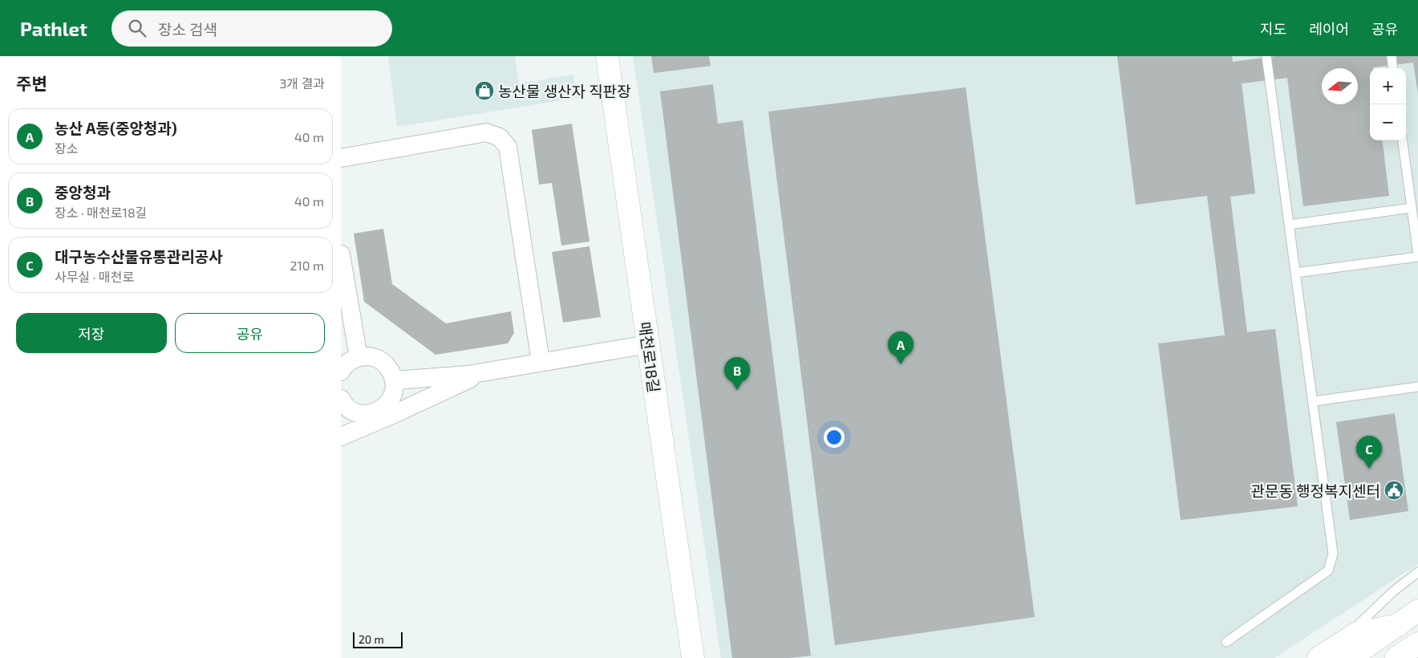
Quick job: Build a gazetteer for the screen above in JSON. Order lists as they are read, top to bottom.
{
  "streets": {
    "main road": ["매천로18길"]
  },
  "places": {
    "shop": ["농산물 생산자 직판장"],
    "public building": ["관문동 행정복지센터"]
  },
  "scale_bar": "20 m",
  "north": "left",
  "page": {
    "header": "Pathlet",
    "search": "장소 검색",
    "nav": ["지도", "레이어", "공유"],
    "heading": ["주변", "3개 결과"],
    "map_buttons": ["+", "−"],
    "list": [
      {
        "mark": "A",
        "name": "농산 A동(중앙청과)",
        "note": "장소",
        "value": "40 m"
      },
      {
        "mark": "B",
        "name": "중앙청과",
        "note": "장소 · 매천로18길",
        "value": "40 m"
      },
      {
        "mark": "C",
        "name": "대구농수산물유통관리공사",
        "note": "사무실 · 매천로",
        "value": "210 m"
      }
    ],
    "buttons": ["저장", "공유"],
    "pins": ["A", "B", "C"],
    "scale": "20 m"
  }
}
